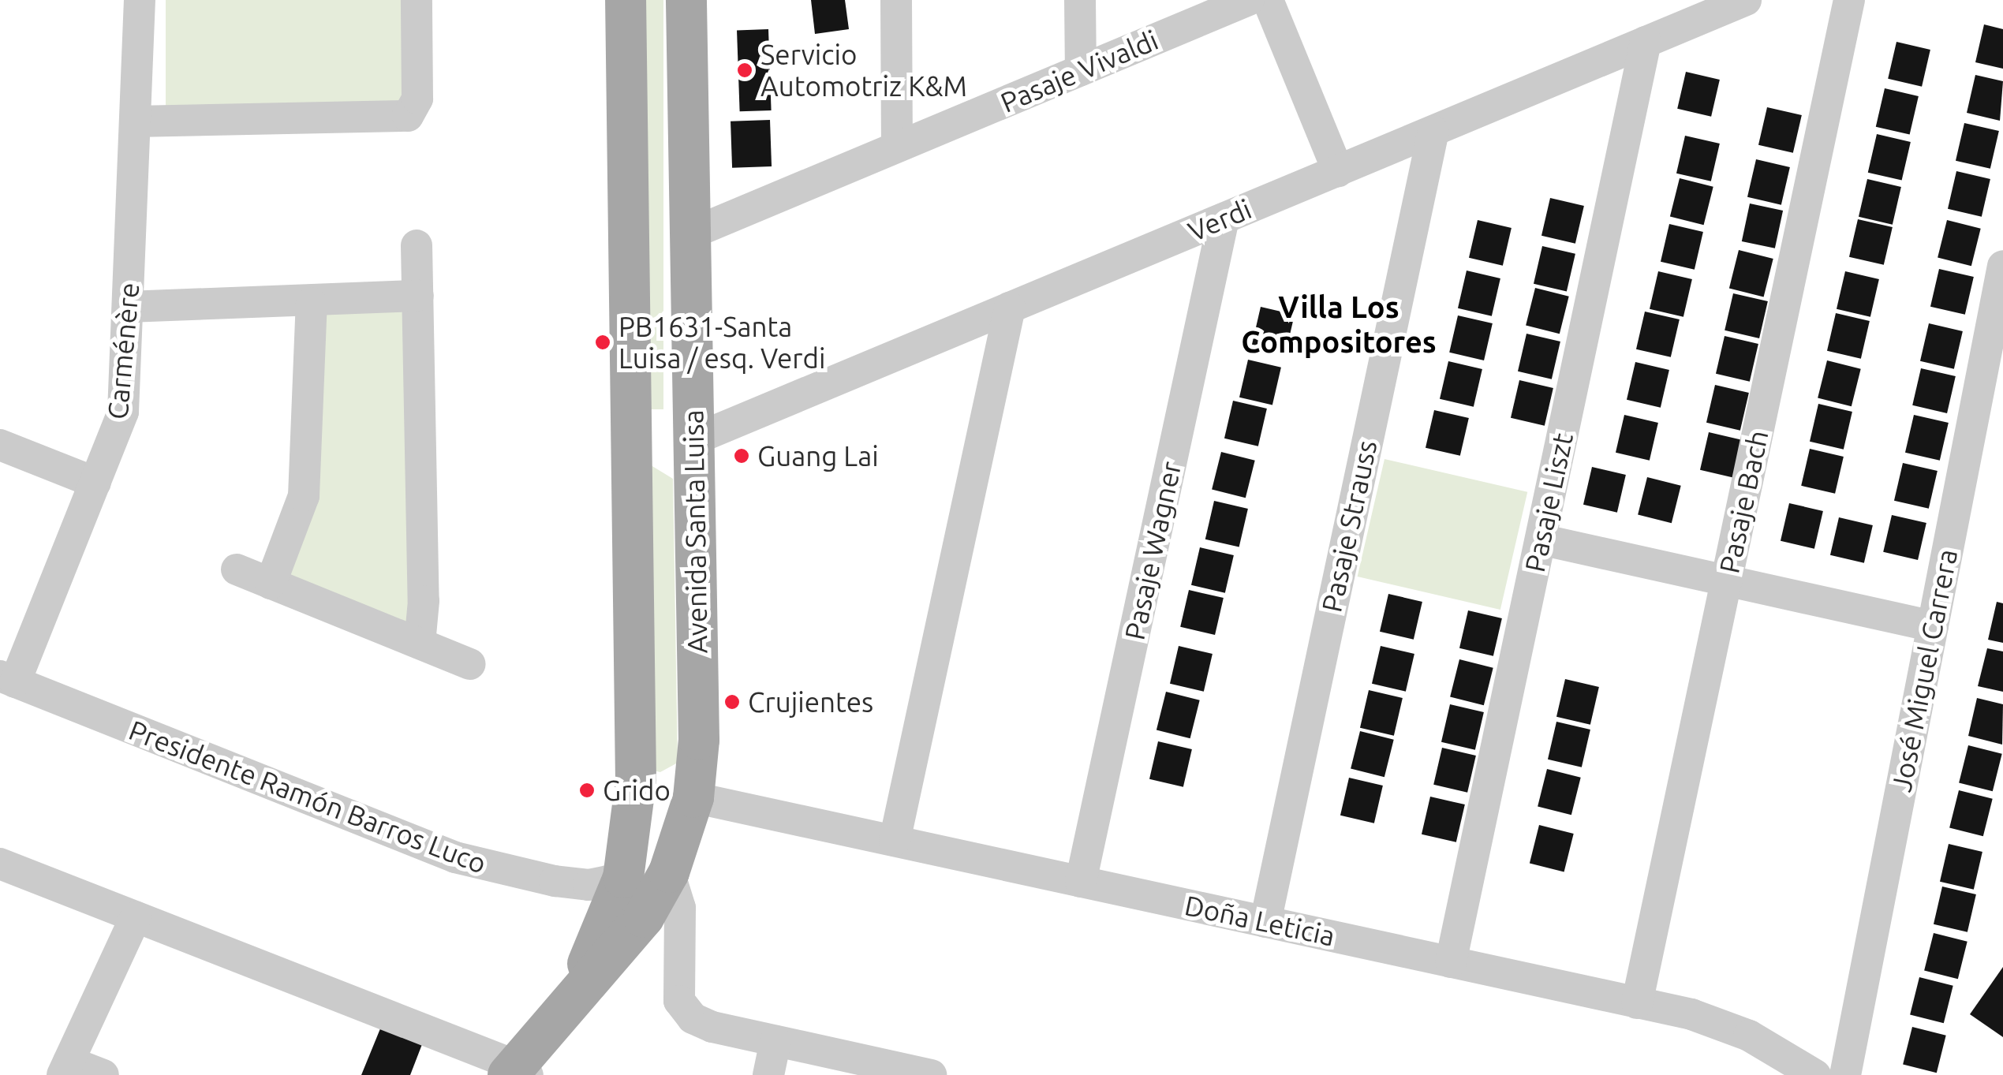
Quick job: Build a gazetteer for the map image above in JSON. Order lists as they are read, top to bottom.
{
  "streets": {
    "main road": ["Avenida Santa Luisa"],
    "street": [
      "Pasaje Vivaldi",
      "Verdi",
      "Carménère",
      "Pasaje Bach",
      "Pasaje Liszt",
      "Pasaje Strauss",
      "Pasaje Wagner",
      "José Miguel Carrera",
      "Presidente Ramón Barros Luco",
      "Doña Leticia"
    ]
  },
  "crossings": [
    ["Pasaje Vivaldi", "Avenida Santa Luisa"],
    ["Verdi", "Pasaje Liszt"],
    ["Verdi", "Pasaje Strauss"],
    ["Verdi", "Avenida Santa Luisa"],
    ["Verdi", "Pasaje Wagner"],
    ["Carménère", "Presidente Ramón Barros Luco"],
    ["Pasaje Bach", "Doña Leticia"],
    ["Pasaje Liszt", "Doña Leticia"],
    ["Pasaje Strauss", "Doña Leticia"],
    ["Avenida Santa Luisa", "Presidente Ramón Barros Luco"],
    ["Avenida Santa Luisa", "Doña Leticia"],
    ["Pasaje Wagner", "Doña Leticia"]
  ],
  "districts": ["Villa Los Compositores"],
  "places": [
    "Servicio Automotriz K&M",
    "PB1631-Santa Luisa / esq. Verdi",
    "Guang Lai",
    "Crujientes",
    "Grido"
  ]
}
